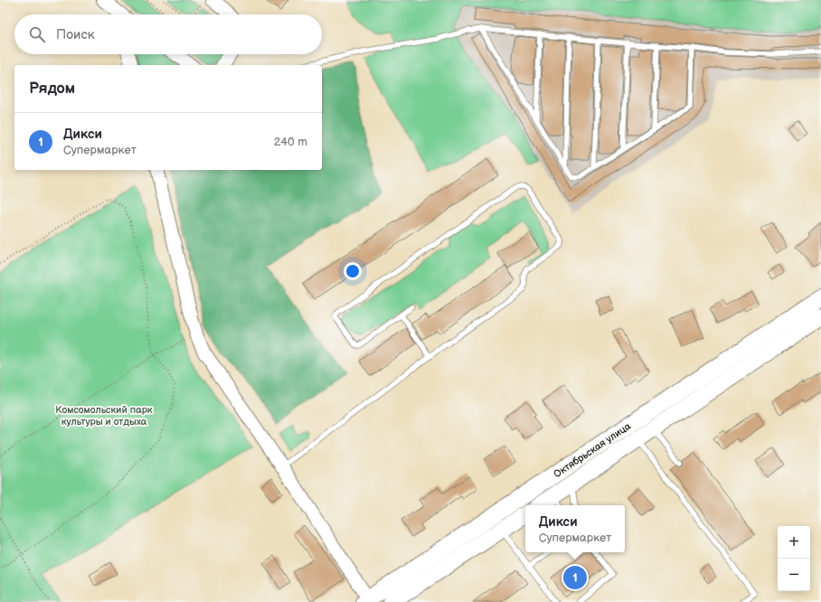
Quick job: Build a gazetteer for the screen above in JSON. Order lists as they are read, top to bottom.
{
  "streets": {
    "main road": ["Октябрьская улица"]
  },
  "parks": ["Комсомольский парк культуры и отдыха"],
  "page": {
    "search": "Поиск",
    "heading": "Рядом",
    "list": [
      {
        "mark": "1",
        "name": "Дикси",
        "note": "Супермаркет",
        "value": "240 m"
      }
    ],
    "popup": ["Дикси", "Супермаркет"],
    "map_buttons": ["+", "−"],
    "pins": "1"
  }
}
